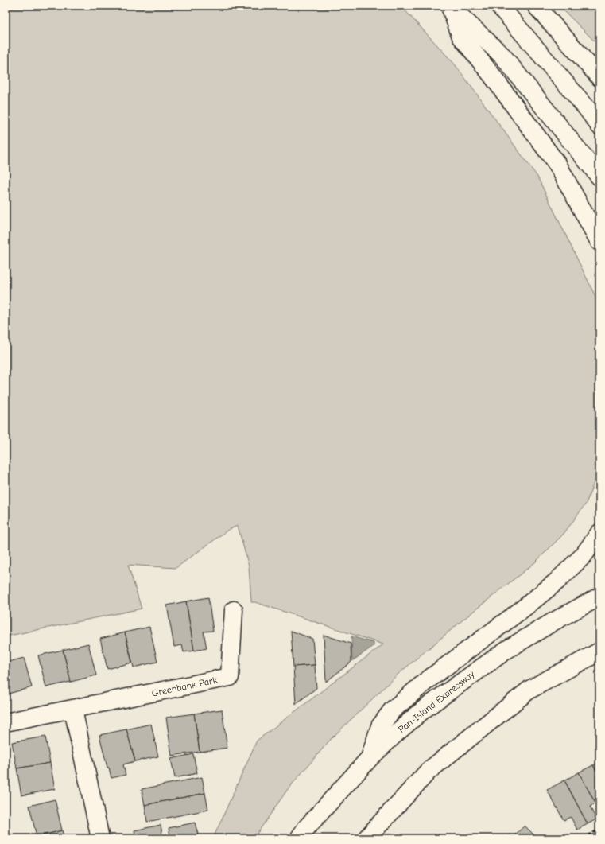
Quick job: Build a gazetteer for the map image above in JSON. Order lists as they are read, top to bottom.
{
  "streets": {
    "main road": ["Greenbank Park", "Pan-Island Expressway"]
  }
}
